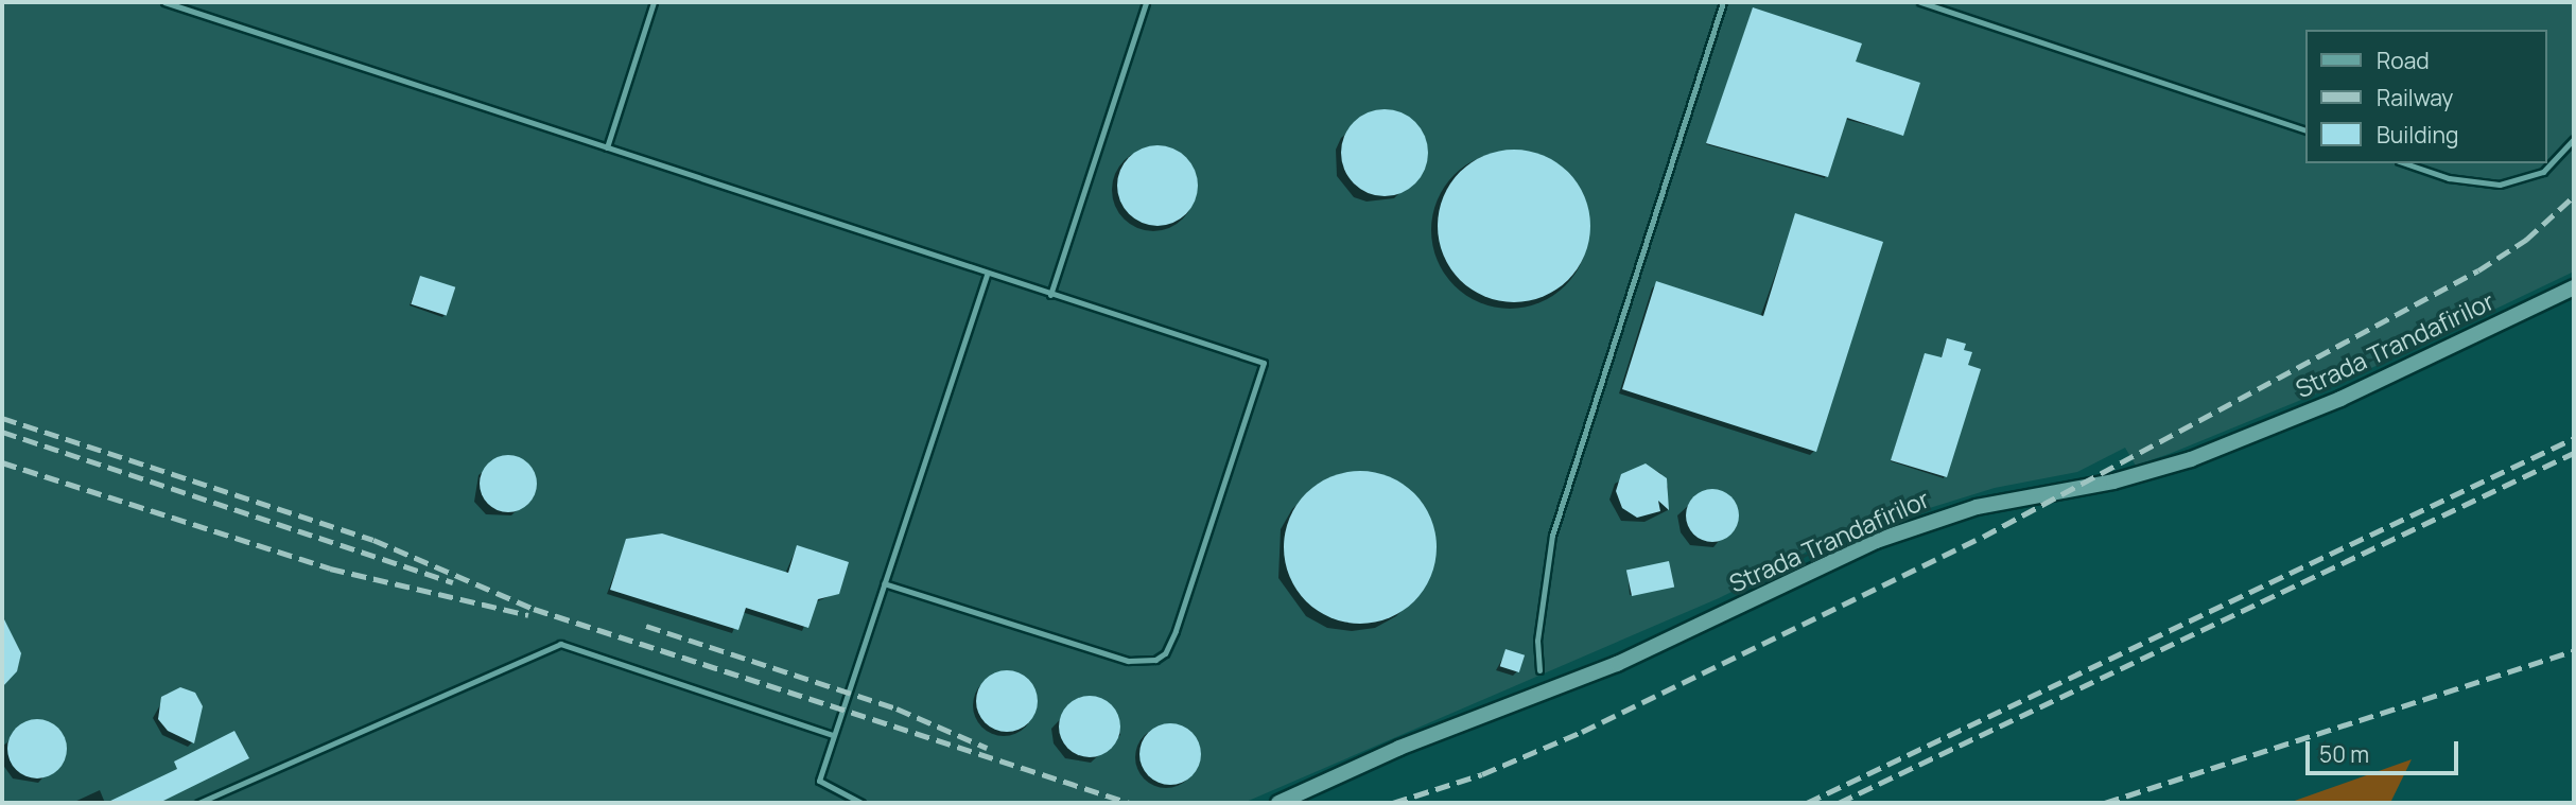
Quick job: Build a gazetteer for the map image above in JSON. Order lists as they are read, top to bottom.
{
  "streets": {
    "main road": ["Strada Trandafirilor"]
  },
  "legend": ["Road", "Railway", "Building"],
  "scale_bar": "50 m"
}
